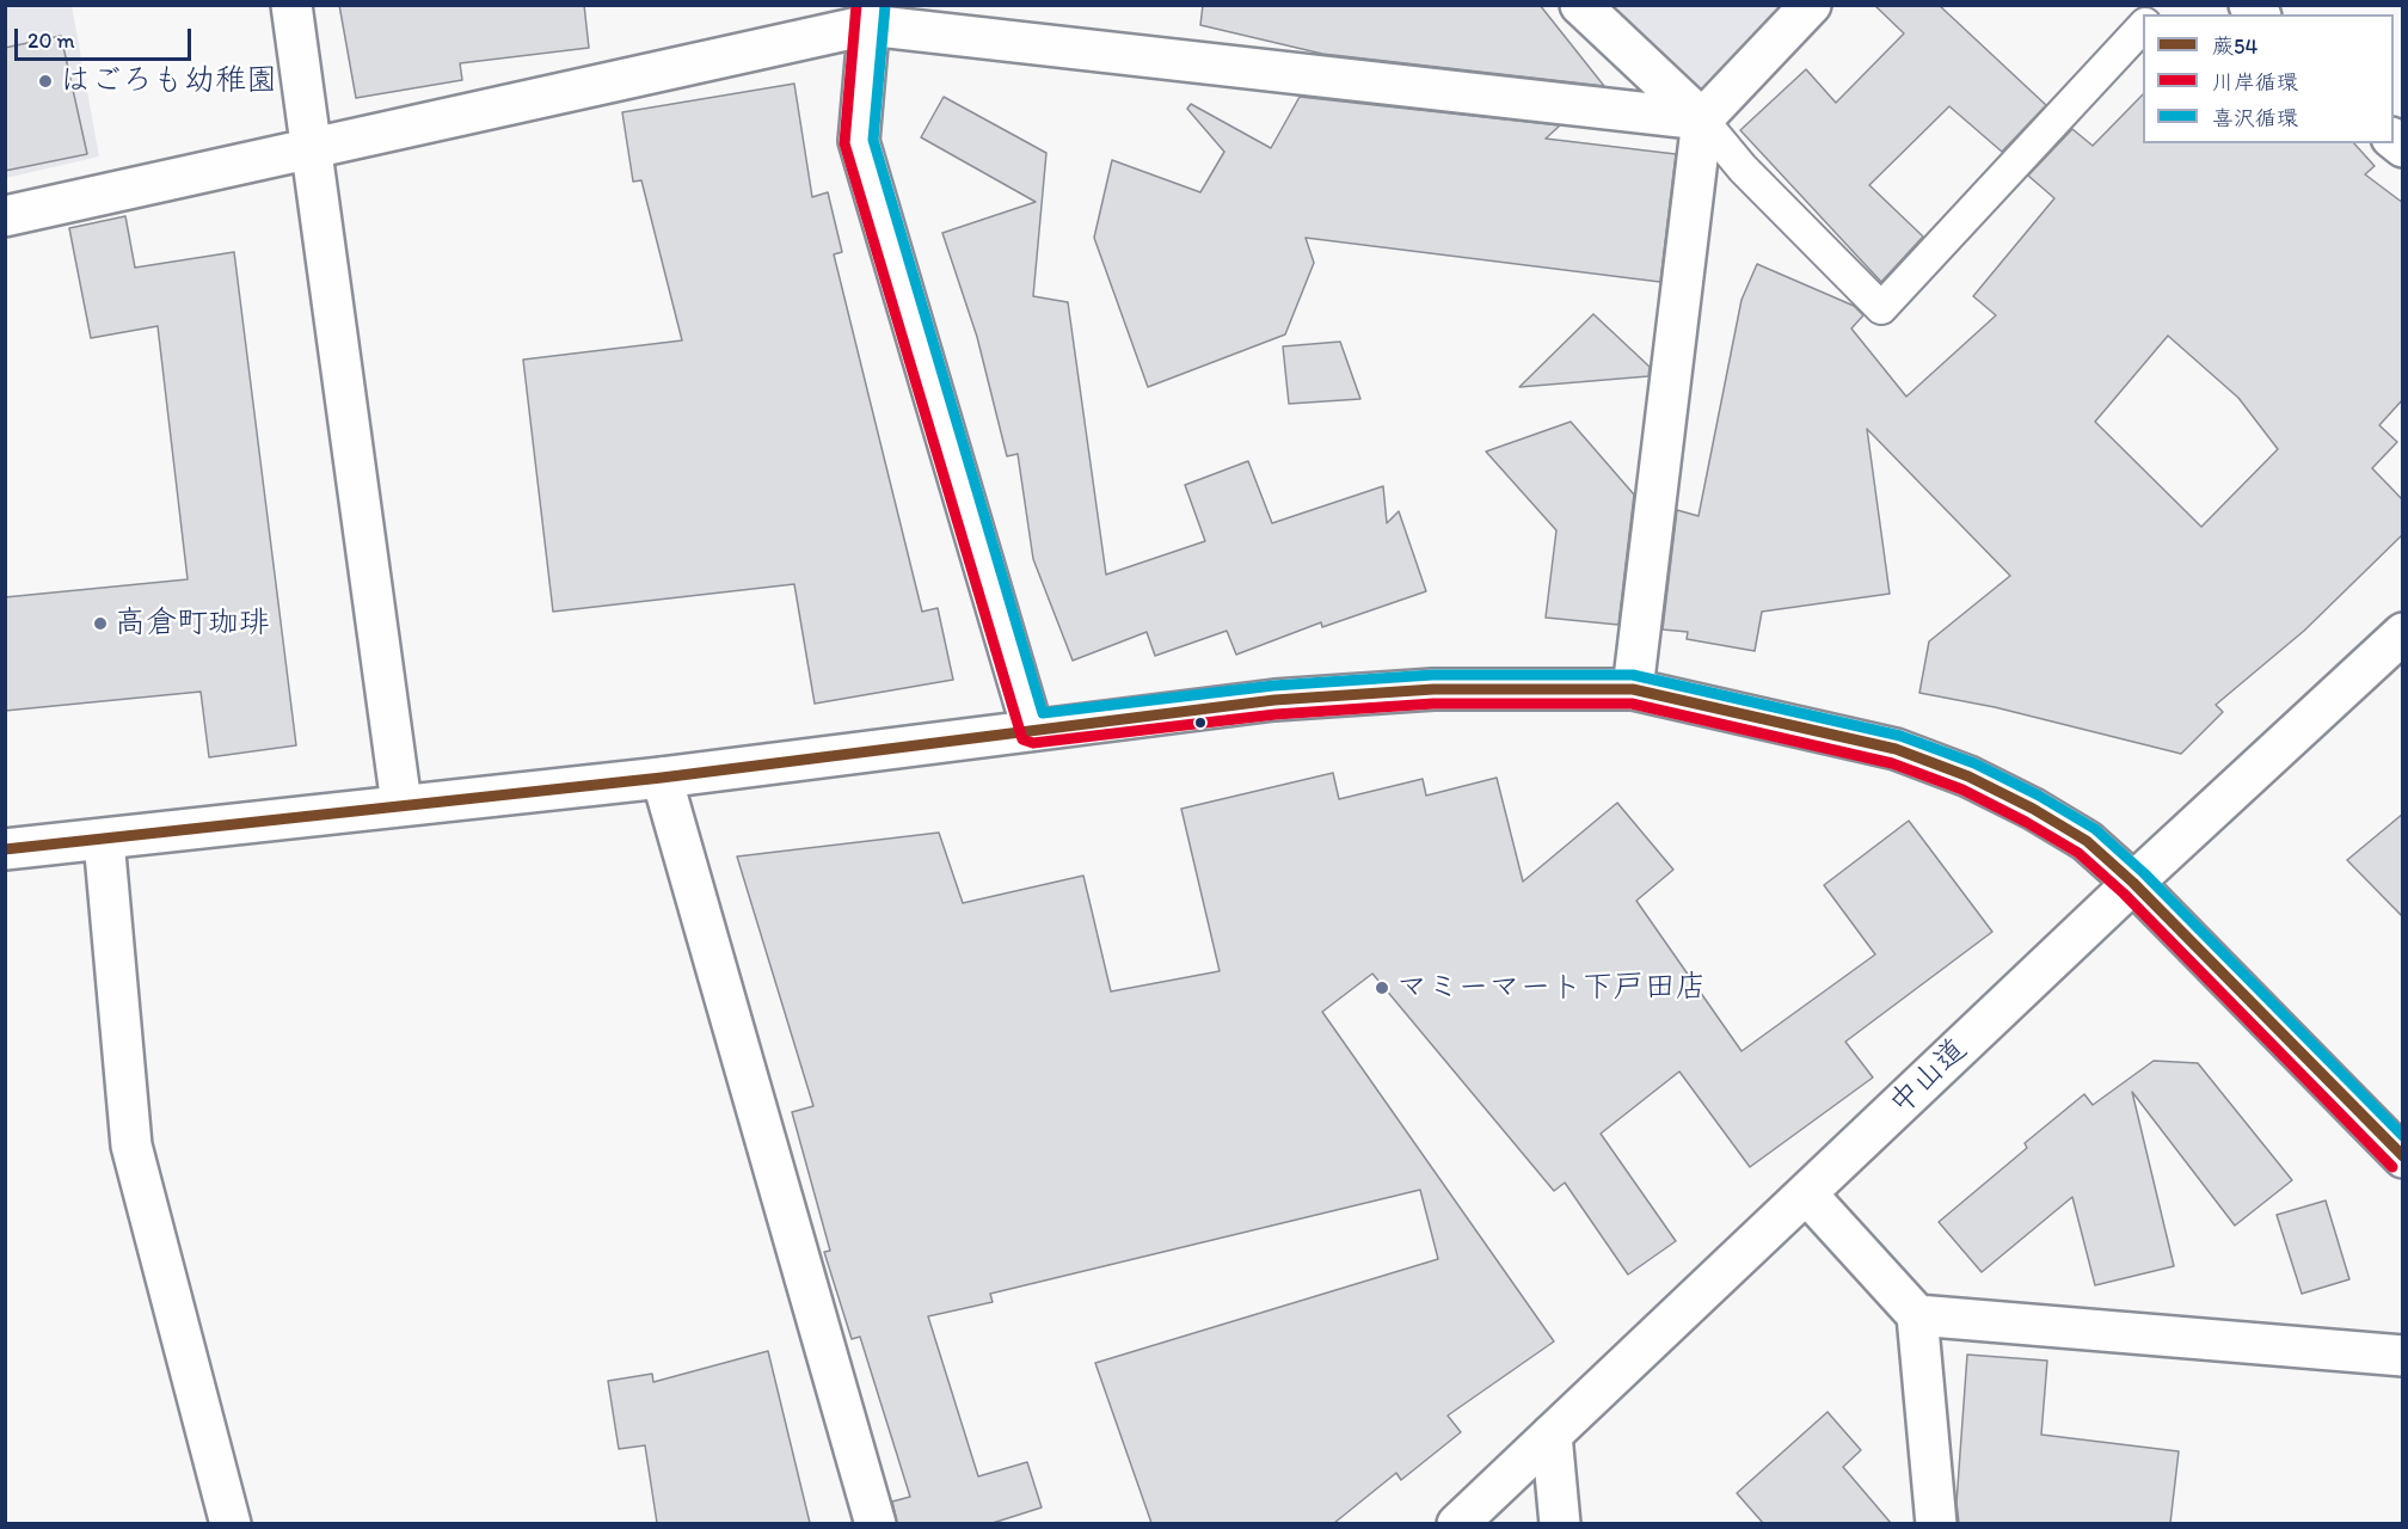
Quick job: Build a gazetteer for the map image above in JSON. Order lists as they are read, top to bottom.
{
  "streets": {
    "main road": ["中山道"]
  },
  "places": ["はごろも幼稚園", "高倉町珈琲", "マミーマート下戸田店"],
  "lines": ["transit line 川岸循環", "transit line 喜沢循環", "transit line 蕨54"],
  "legend": ["蕨54", "川岸循環", "喜沢循環"],
  "scale_bar": "20 m"
}
